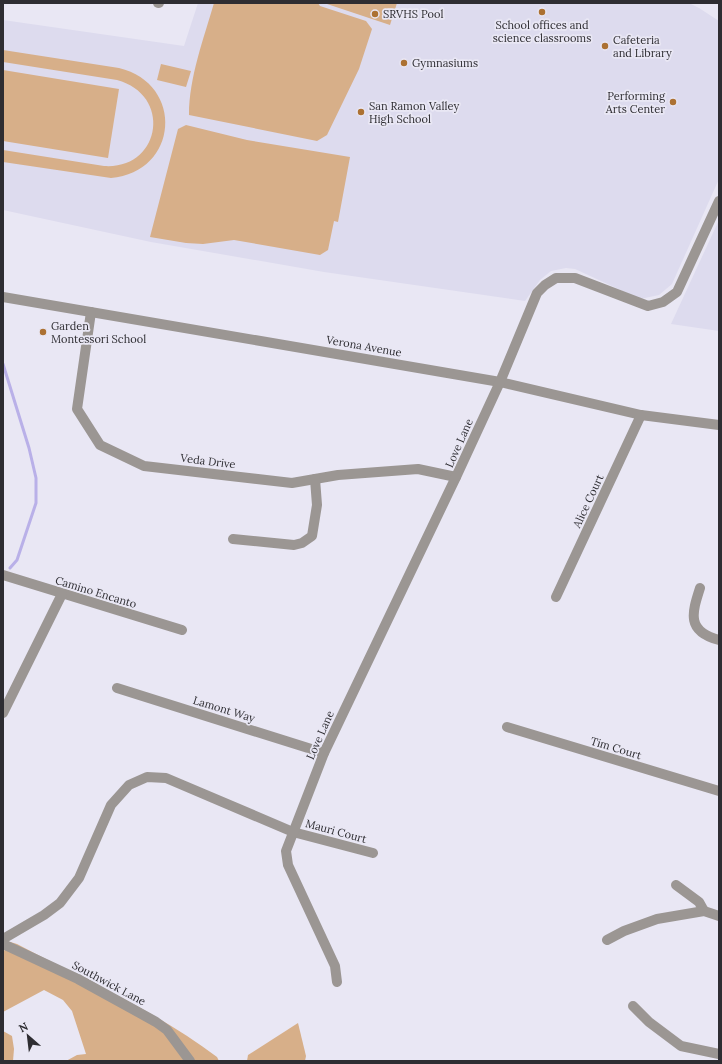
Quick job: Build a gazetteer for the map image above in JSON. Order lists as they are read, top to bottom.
{
  "streets": {
    "street": [
      "Verona Avenue",
      "Love Lane",
      "Veda Drive",
      "Alice Court",
      "Camino Encanto",
      "Lamont Way",
      "Tim Court",
      "Mauri Court",
      "Southwick Lane"
    ]
  },
  "crossings": [
    ["Verona Avenue", "Love Lane"],
    ["Verona Avenue", "Veda Drive"],
    ["Verona Avenue", "Alice Court"],
    ["Love Lane", "Veda Drive"],
    ["Love Lane", "Lamont Way"],
    ["Love Lane", "Mauri Court"]
  ],
  "places": [
    "School offices and science classrooms",
    "SRVHS Pool",
    "Cafeteria and Library",
    "Gymnasiums",
    "Performing Arts Center",
    "San Ramon Valley High School",
    "Garden Montessori School"
  ],
  "north": "top left"
}
